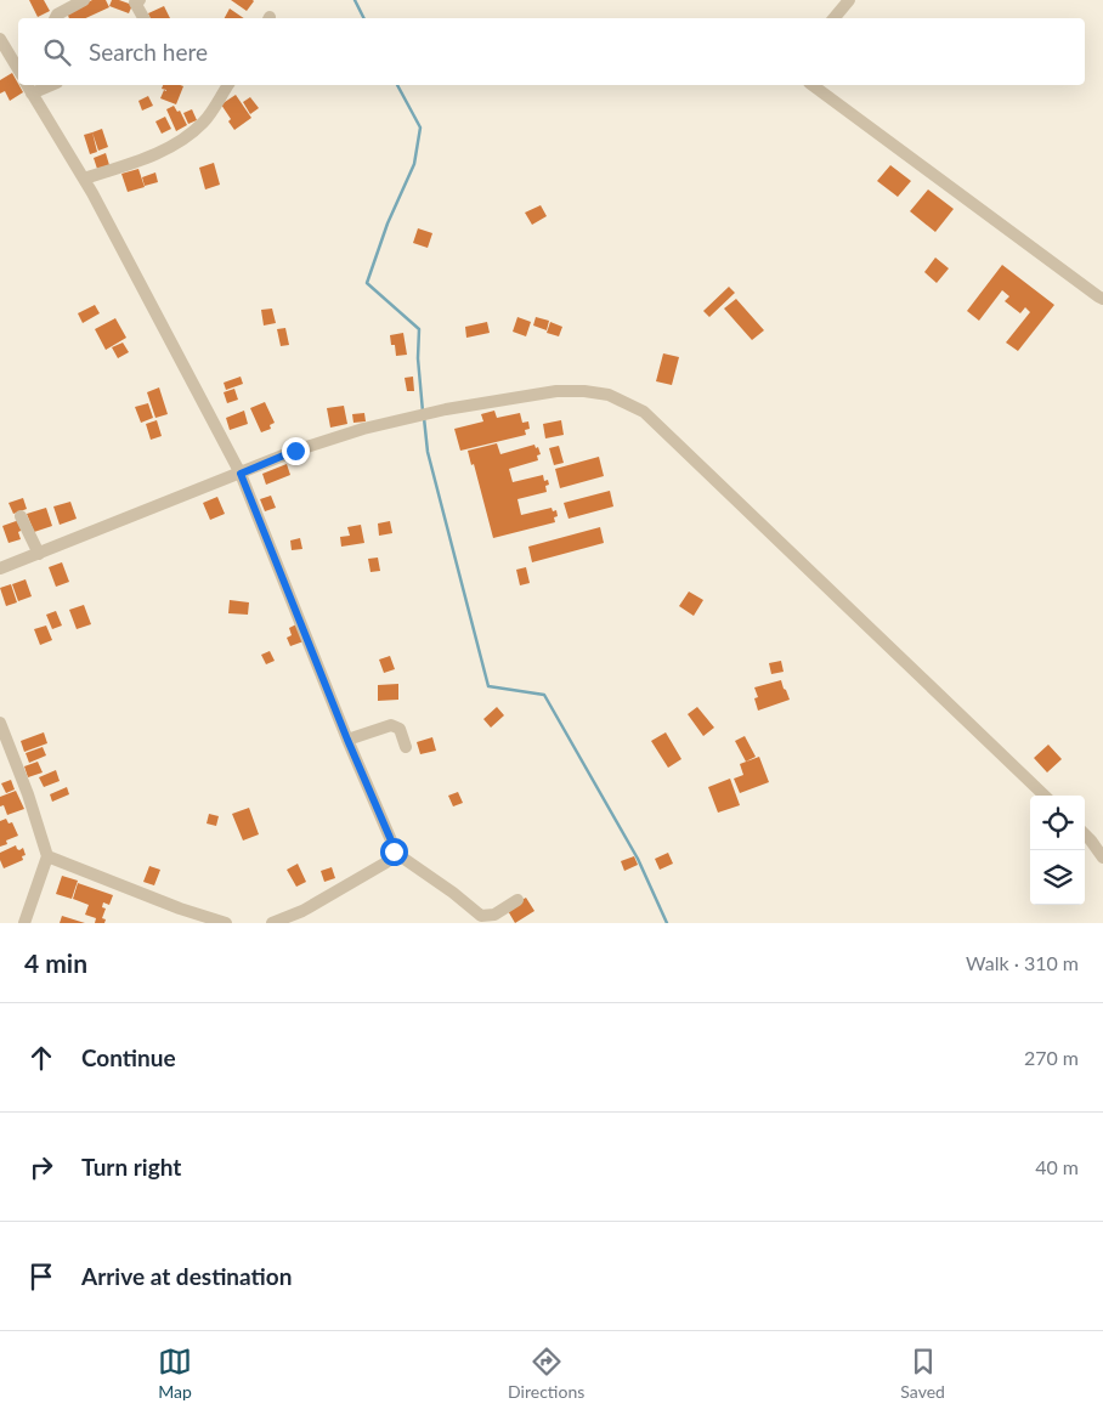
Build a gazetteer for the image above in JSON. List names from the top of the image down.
{
  "page": {
    "search": "Search here",
    "heading": ["4 min", "Walk · 310 m"],
    "list": [
      ["Continue", "270 m"],
      ["Turn right", "40 m"],
      "Arrive at destination"
    ],
    "nav": ["Map", "Directions", "Saved"]
  }
}
